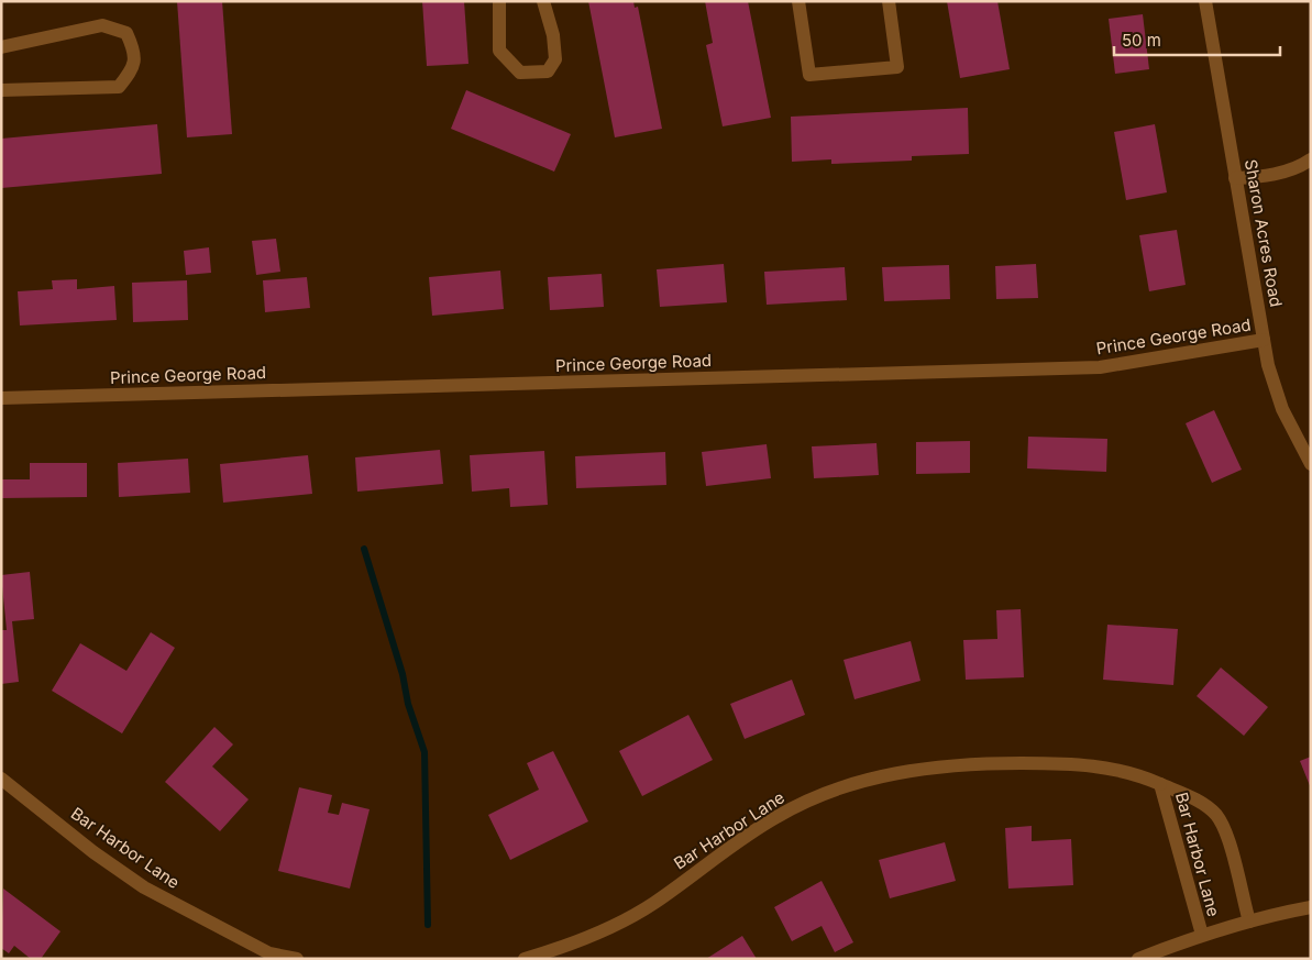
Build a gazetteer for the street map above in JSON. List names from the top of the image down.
{
  "streets": {
    "street": ["Sharon Acres Road", "Prince George Road", "Bar Harbor Lane"]
  },
  "crossings": [
    ["Sharon Acres Road", "Prince George Road"]
  ],
  "scale_bar": "50 m"
}
